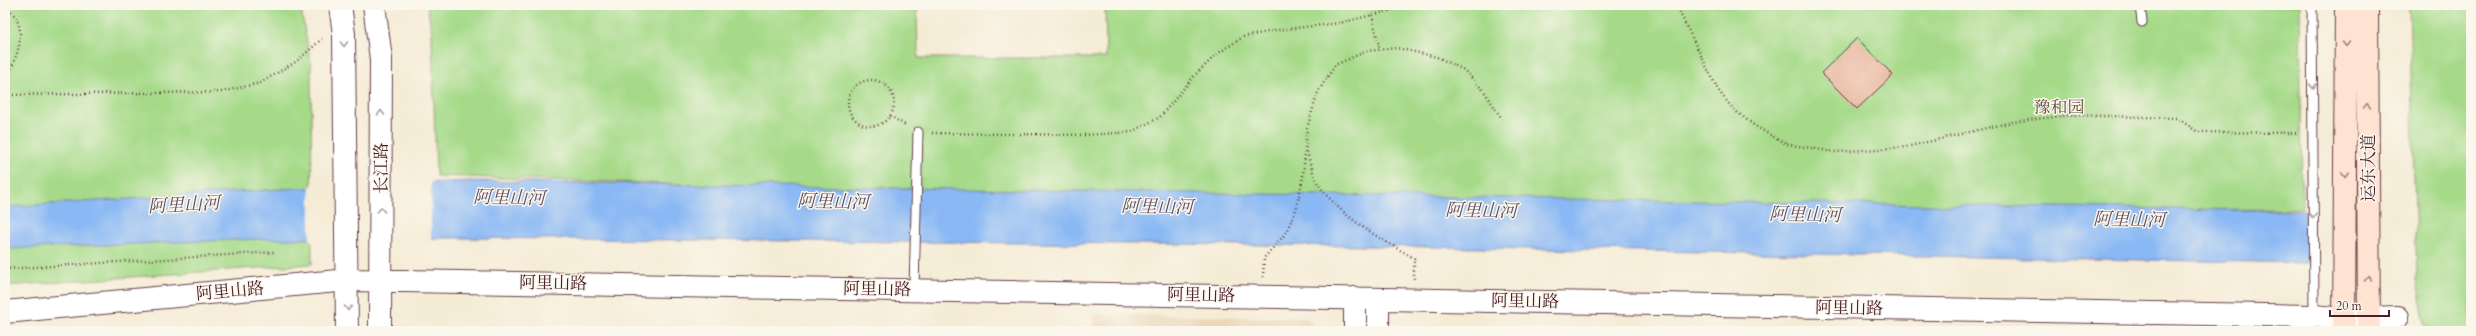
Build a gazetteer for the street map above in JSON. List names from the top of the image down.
{
  "streets": {
    "main road": ["运东大道"],
    "street": ["长江路", "阿里山路"]
  },
  "crossings": [
    ["长江路", "阿里山路"],
    ["运东大道", "阿里山路"]
  ],
  "water": ["阿里山河"],
  "parks": ["豫和园"],
  "scale_bar": "20 m"
}
